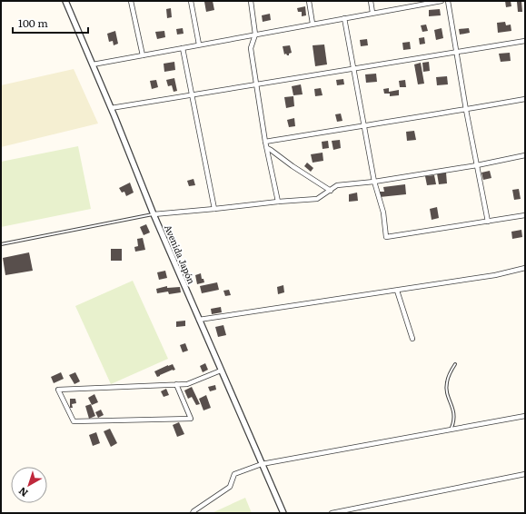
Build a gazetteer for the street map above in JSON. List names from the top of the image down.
{
  "streets": {
    "street": ["Avenida Japón"]
  },
  "scale_bar": "100 m",
  "north": "bottom left"
}
